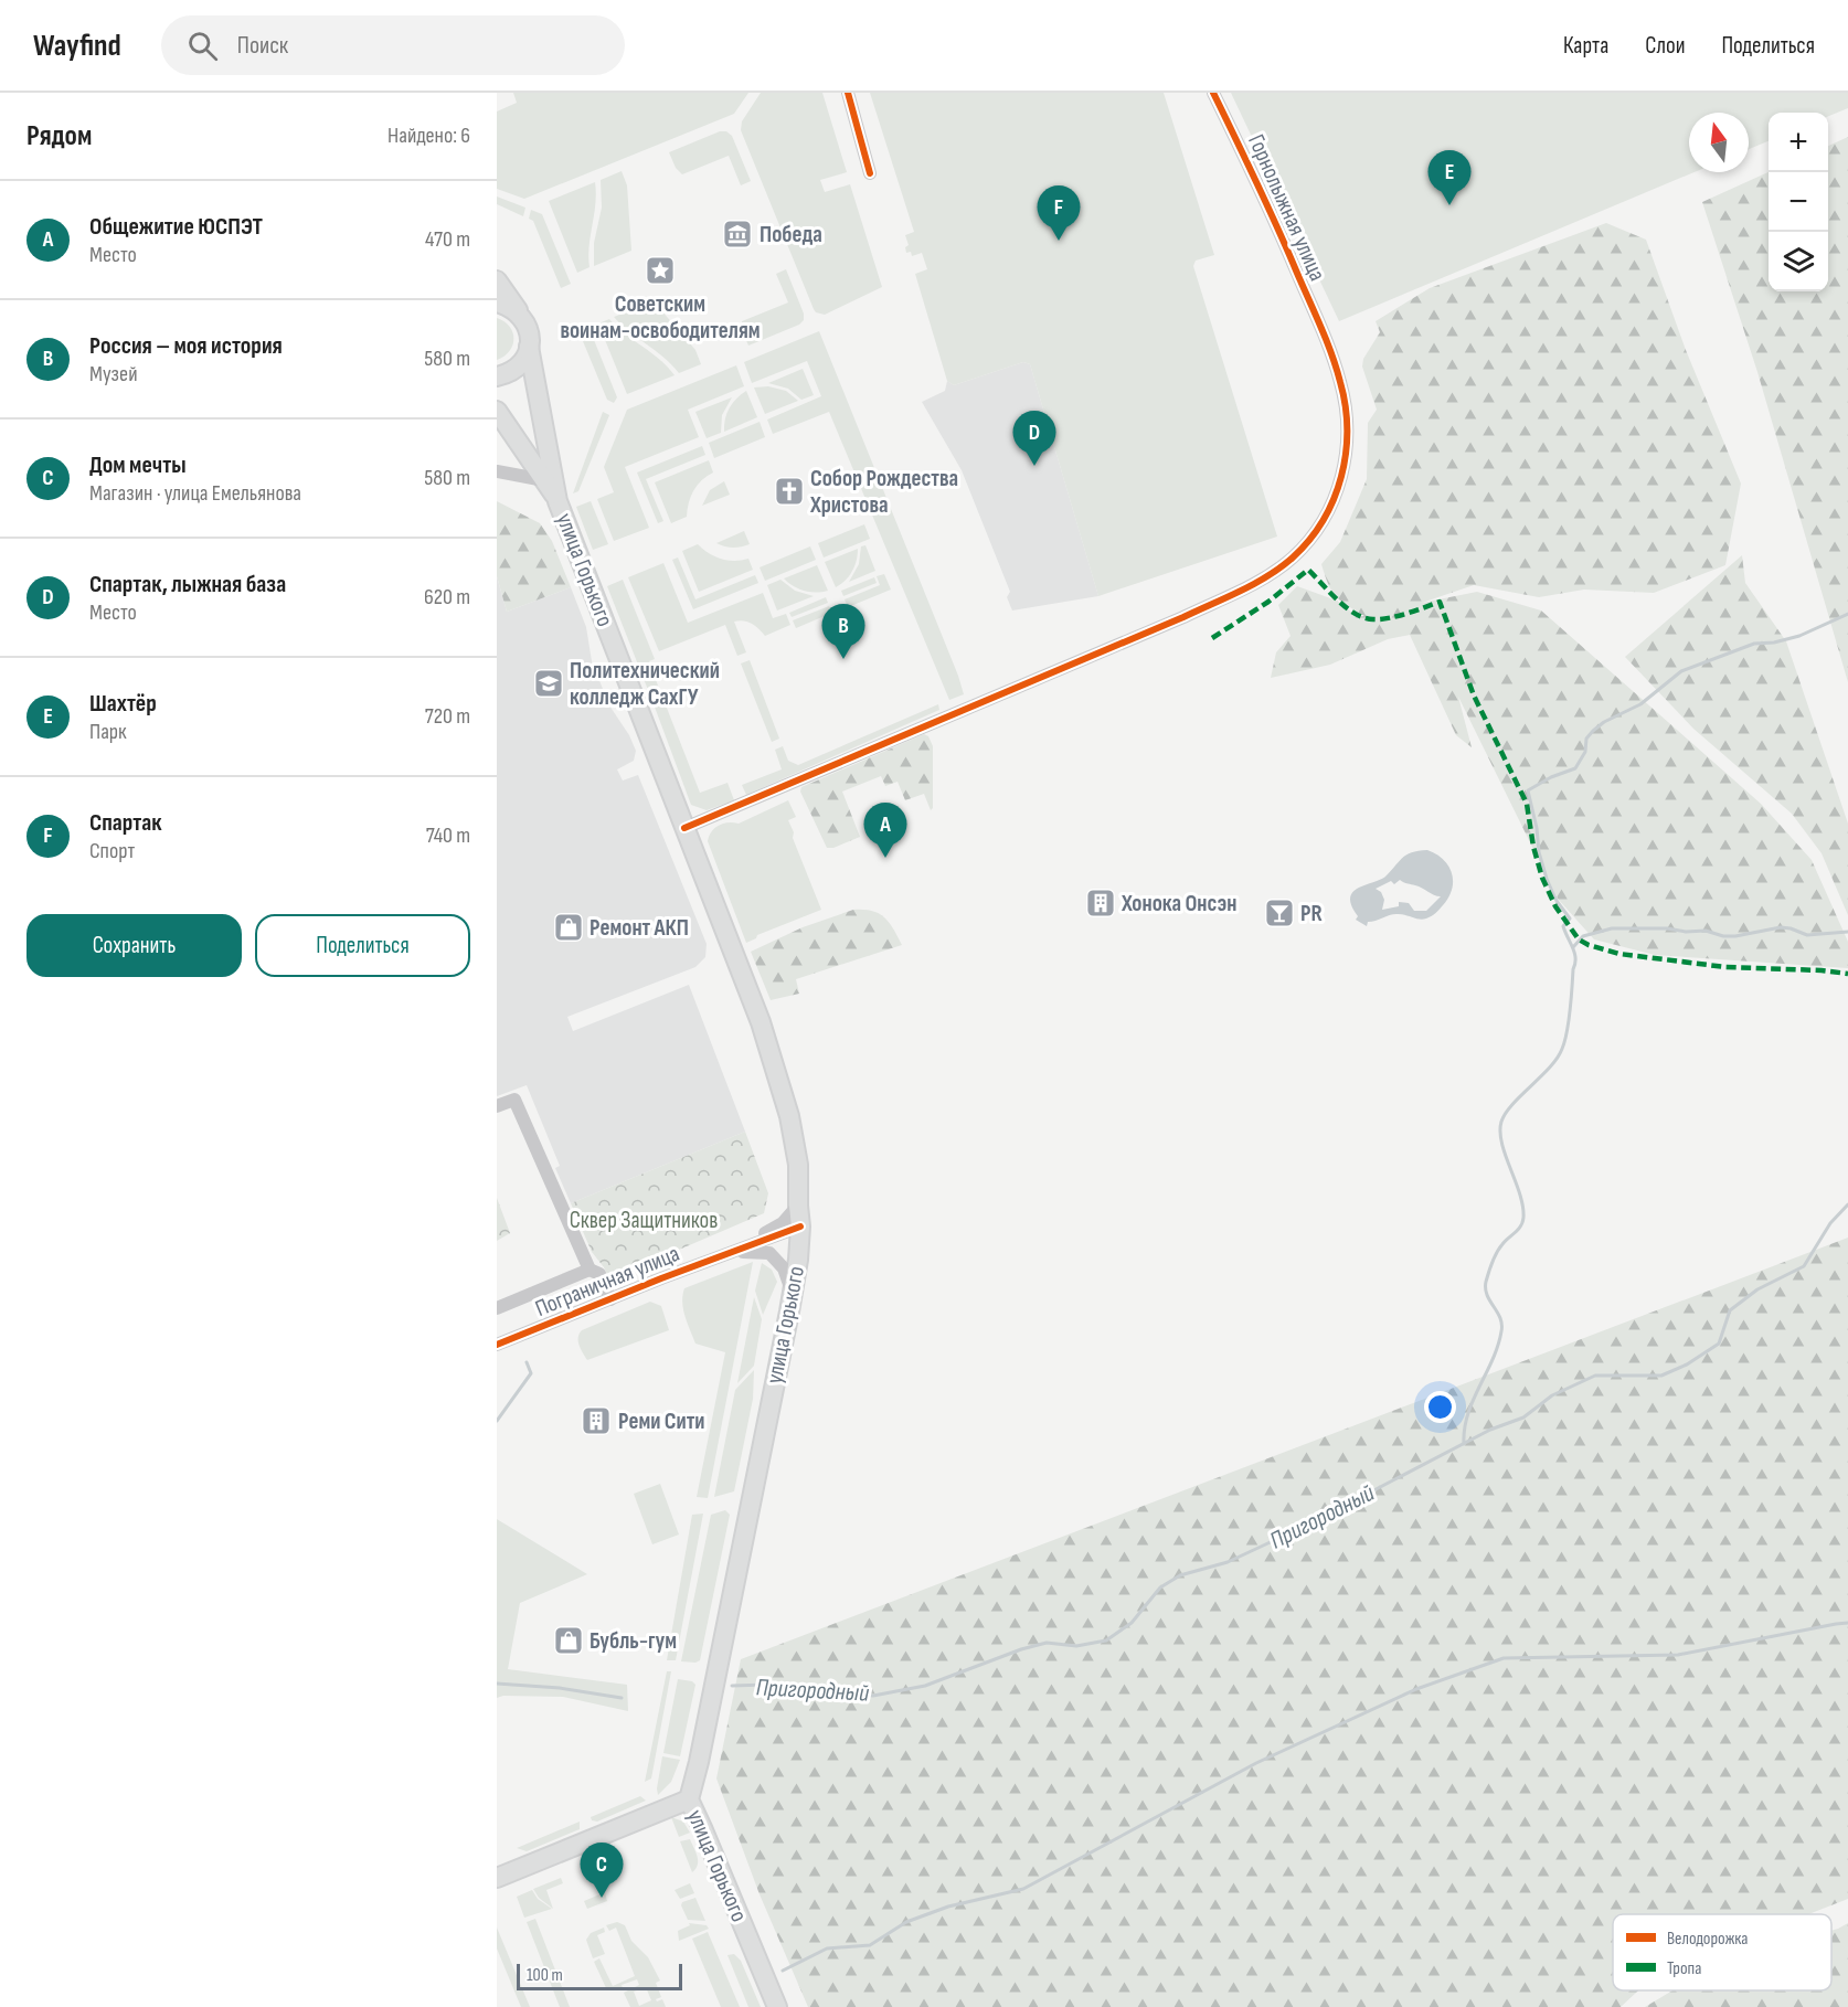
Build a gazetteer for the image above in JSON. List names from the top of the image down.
{
  "streets": {
    "main road": ["улица Горького"],
    "street": ["Горнолыжная улица", "Пограничная улица"]
  },
  "crossings": [
    ["Горнолыжная улица", "улица Горького"],
    ["улица Горького", "Пограничная улица"]
  ],
  "water": ["Пригородный"],
  "parks": ["Сквер Защитников"],
  "places": {
    "museum": ["Победа"],
    "place": ["Советским воинам-освободителям"],
    "church": ["Собор Рождества Христова"],
    "school or university": ["Политехнический колледж СахГУ"],
    "building": ["Хонока Онсэн", "Реми Сити"],
    "bar": ["PR"],
    "shop": ["Ремонт АКП", "Бубль-гум"]
  },
  "legend": ["Велодорожка", "Тропа"],
  "scale_bar": "100 m",
  "north": "top",
  "page": {
    "header": "Wayfind",
    "search": "Поиск",
    "nav": ["Карта", "Слои", "Поделиться"],
    "heading": ["Рядом", "Найдено: 6"],
    "map_buttons": ["+", "−"],
    "pins": [
      "E",
      "F",
      "D",
      "B",
      "A",
      "C"
    ],
    "list": [
      {
        "mark": "A",
        "name": "Общежитие ЮСПЭТ",
        "note": "Место",
        "value": "470 m"
      },
      {
        "mark": "B",
        "name": "Россия – моя история",
        "note": "Музей",
        "value": "580 m"
      },
      {
        "mark": "C",
        "name": "Дом мечты",
        "note": "Магазин · улица Емельянова",
        "value": "580 m"
      },
      {
        "mark": "D",
        "name": "Спартак, лыжная база",
        "note": "Место",
        "value": "620 m"
      },
      {
        "mark": "E",
        "name": "Шахтёр",
        "note": "Парк",
        "value": "720 m"
      },
      {
        "mark": "F",
        "name": "Спартак",
        "note": "Спорт",
        "value": "740 m"
      }
    ],
    "buttons": ["Сохранить", "Поделиться"],
    "scale": "100 m"
  }
}
